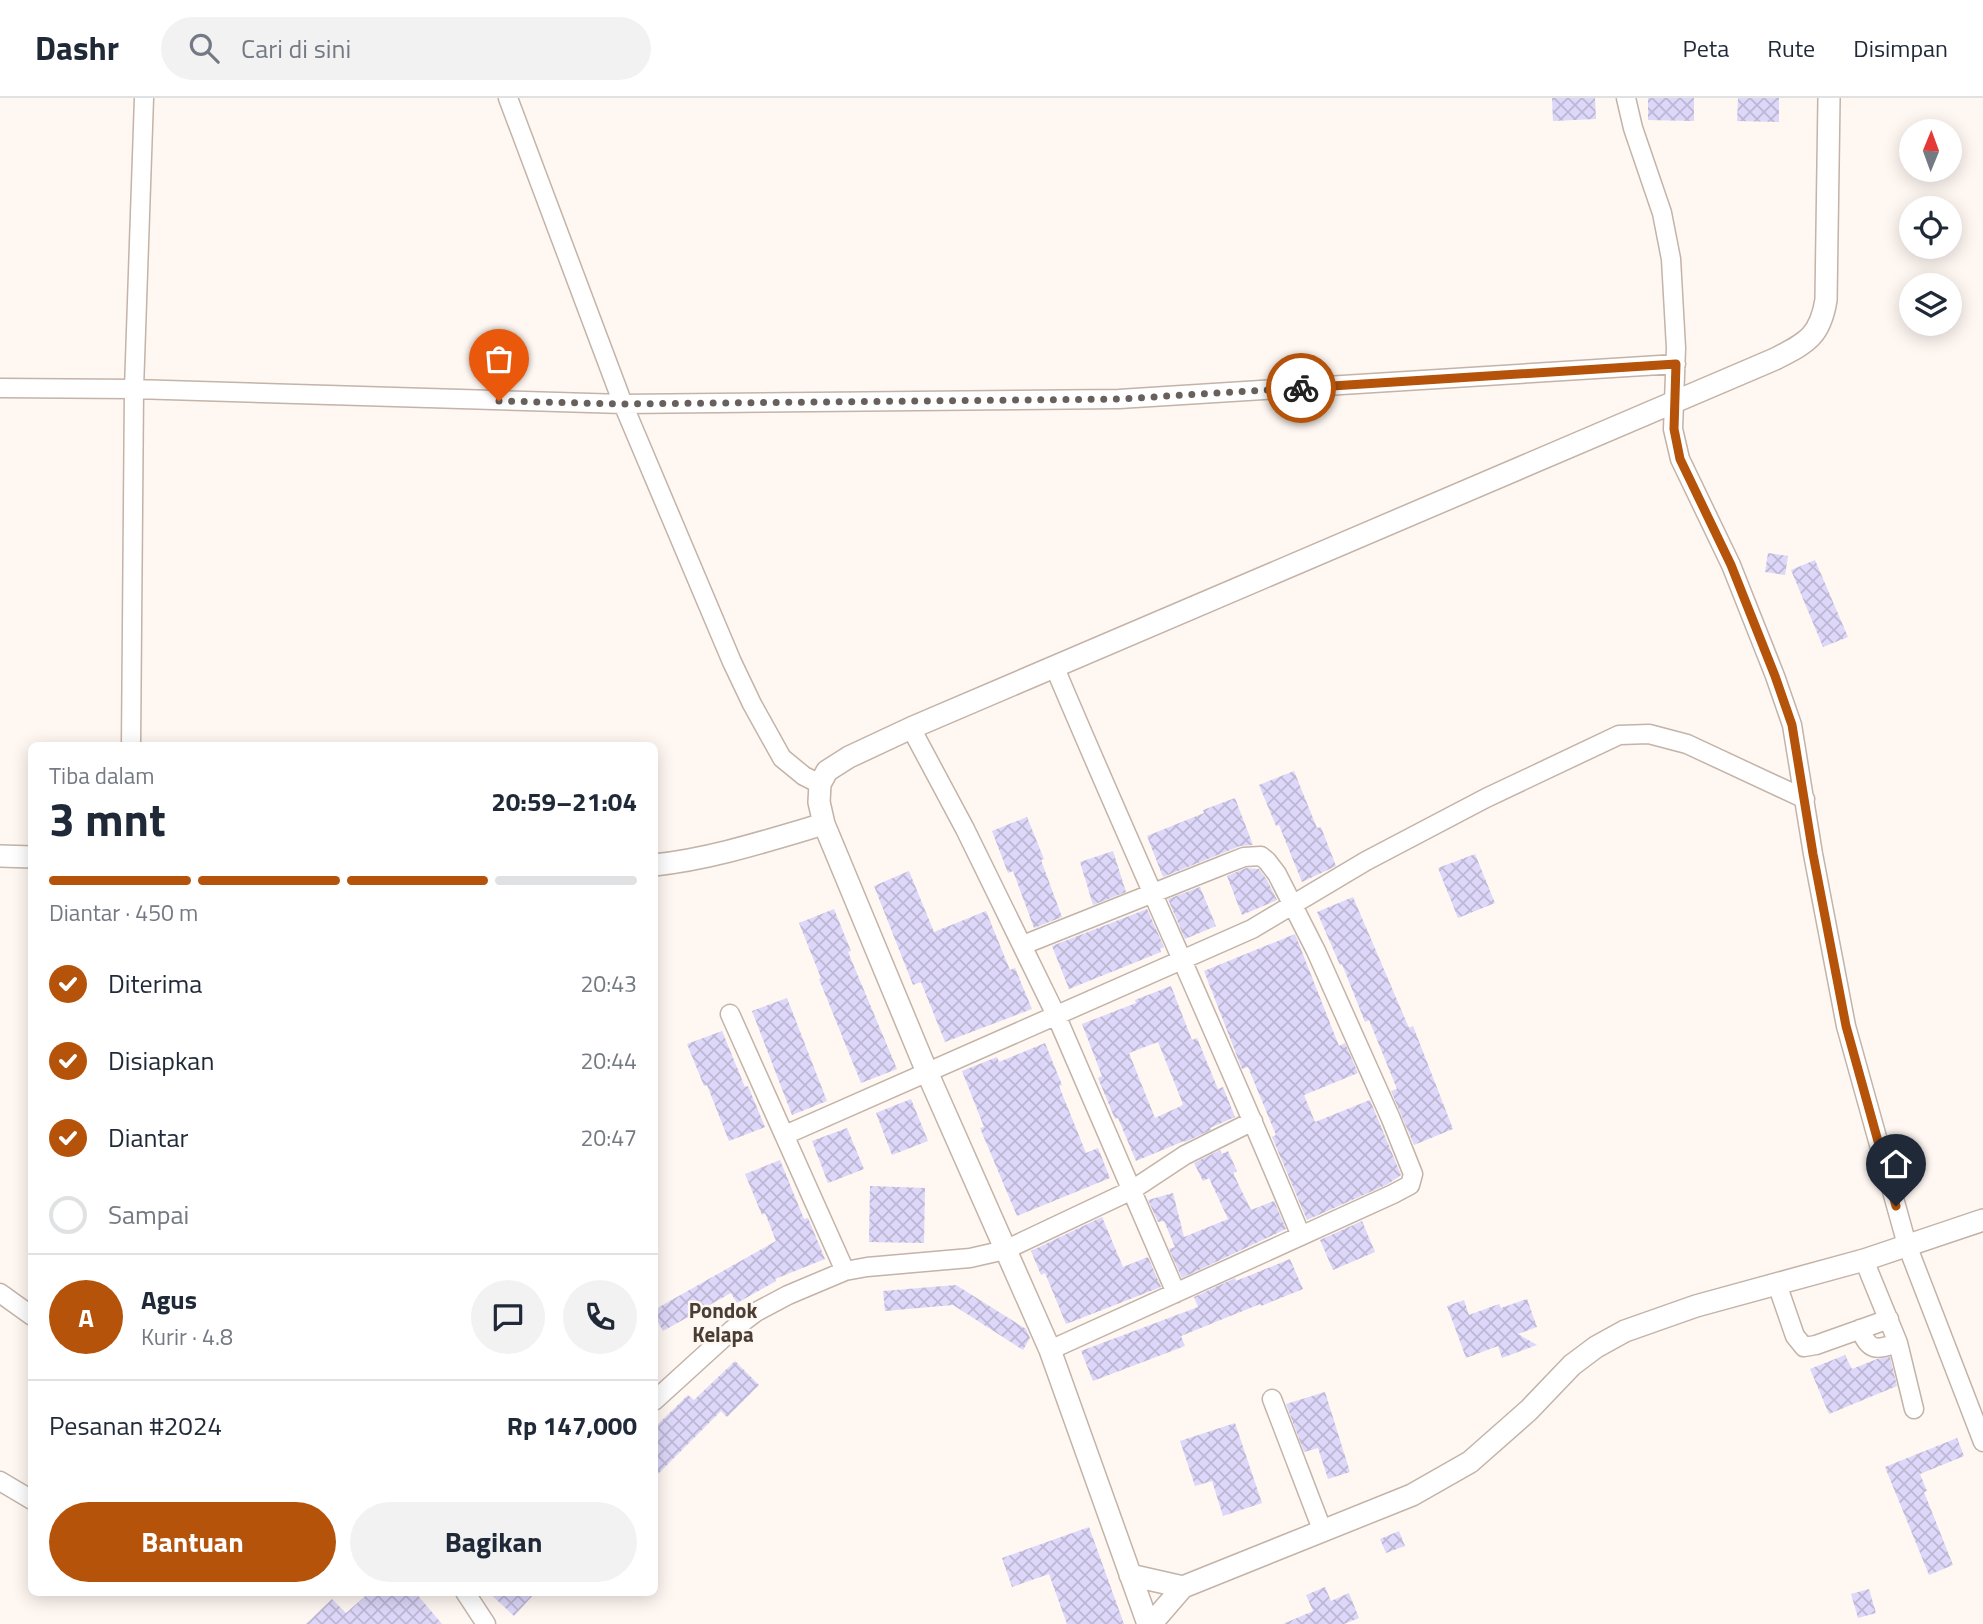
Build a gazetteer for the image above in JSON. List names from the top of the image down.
{
  "districts": ["Pondok Kelapa"],
  "north": "top",
  "page": {
    "header": "Dashr",
    "search": "Cari di sini",
    "nav": ["Peta", "Rute", "Disimpan"],
    "heading": ["3 mnt", "Tiba dalam", "20:59–21:04"],
    "panel": [
      "Agus",
      "Kurir · 4.8",
      "Pesanan #2024",
      "Rp 147,000"
    ],
    "bar": "Diantar · 450 m",
    "list": [
      ["Diterima", "20:43"],
      ["Disiapkan", "20:44"],
      ["Diantar", "20:47"],
      "Sampai"
    ],
    "round": "A",
    "buttons": ["Bantuan", "Bagikan"]
  }
}
